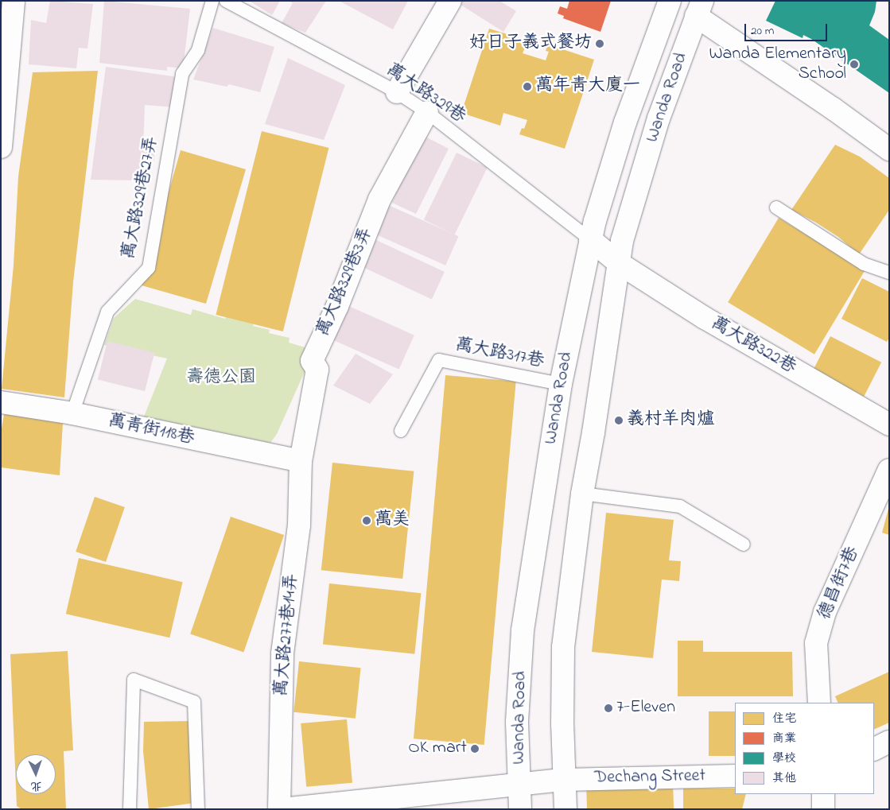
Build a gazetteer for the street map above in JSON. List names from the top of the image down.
{
  "streets": {
    "street": [
      "Wanda Road",
      "萬大路329巷3弄",
      "萬大路322巷",
      "萬青街118巷",
      "德昌街7巷",
      "萬大路277巷14弄",
      "Dechang Street"
    ],
    "lane": ["萬大路329巷", "萬大路329巷27弄", "萬大路317巷"]
  },
  "crossings": [
    ["萬大路329巷", "Wanda Road"],
    ["萬大路329巷", "萬大路329巷3弄"],
    ["萬大路329巷", "萬大路322巷"],
    ["Wanda Road", "萬大路322巷"],
    ["Wanda Road", "萬大路317巷"],
    ["Wanda Road", "Dechang Street"],
    ["萬大路329巷27弄", "萬青街118巷"],
    ["萬大路329巷3弄", "萬青街118巷"],
    ["萬大路329巷3弄", "萬大路277巷14弄"],
    ["萬青街118巷", "萬大路277巷14弄"],
    ["萬大路277巷14弄", "Dechang Street"]
  ],
  "parks": ["壽德公園"],
  "places": [
    "好日子義式餐坊",
    "Wanda Elementary School",
    "萬年青大廈一",
    "義村羊肉爐",
    "萬美",
    "7-Eleven",
    "OK mart"
  ],
  "legend": [
    "住宅",
    "商業",
    "學校",
    "其他"
  ],
  "scale_bar": "20 m",
  "north": "bottom"
}
